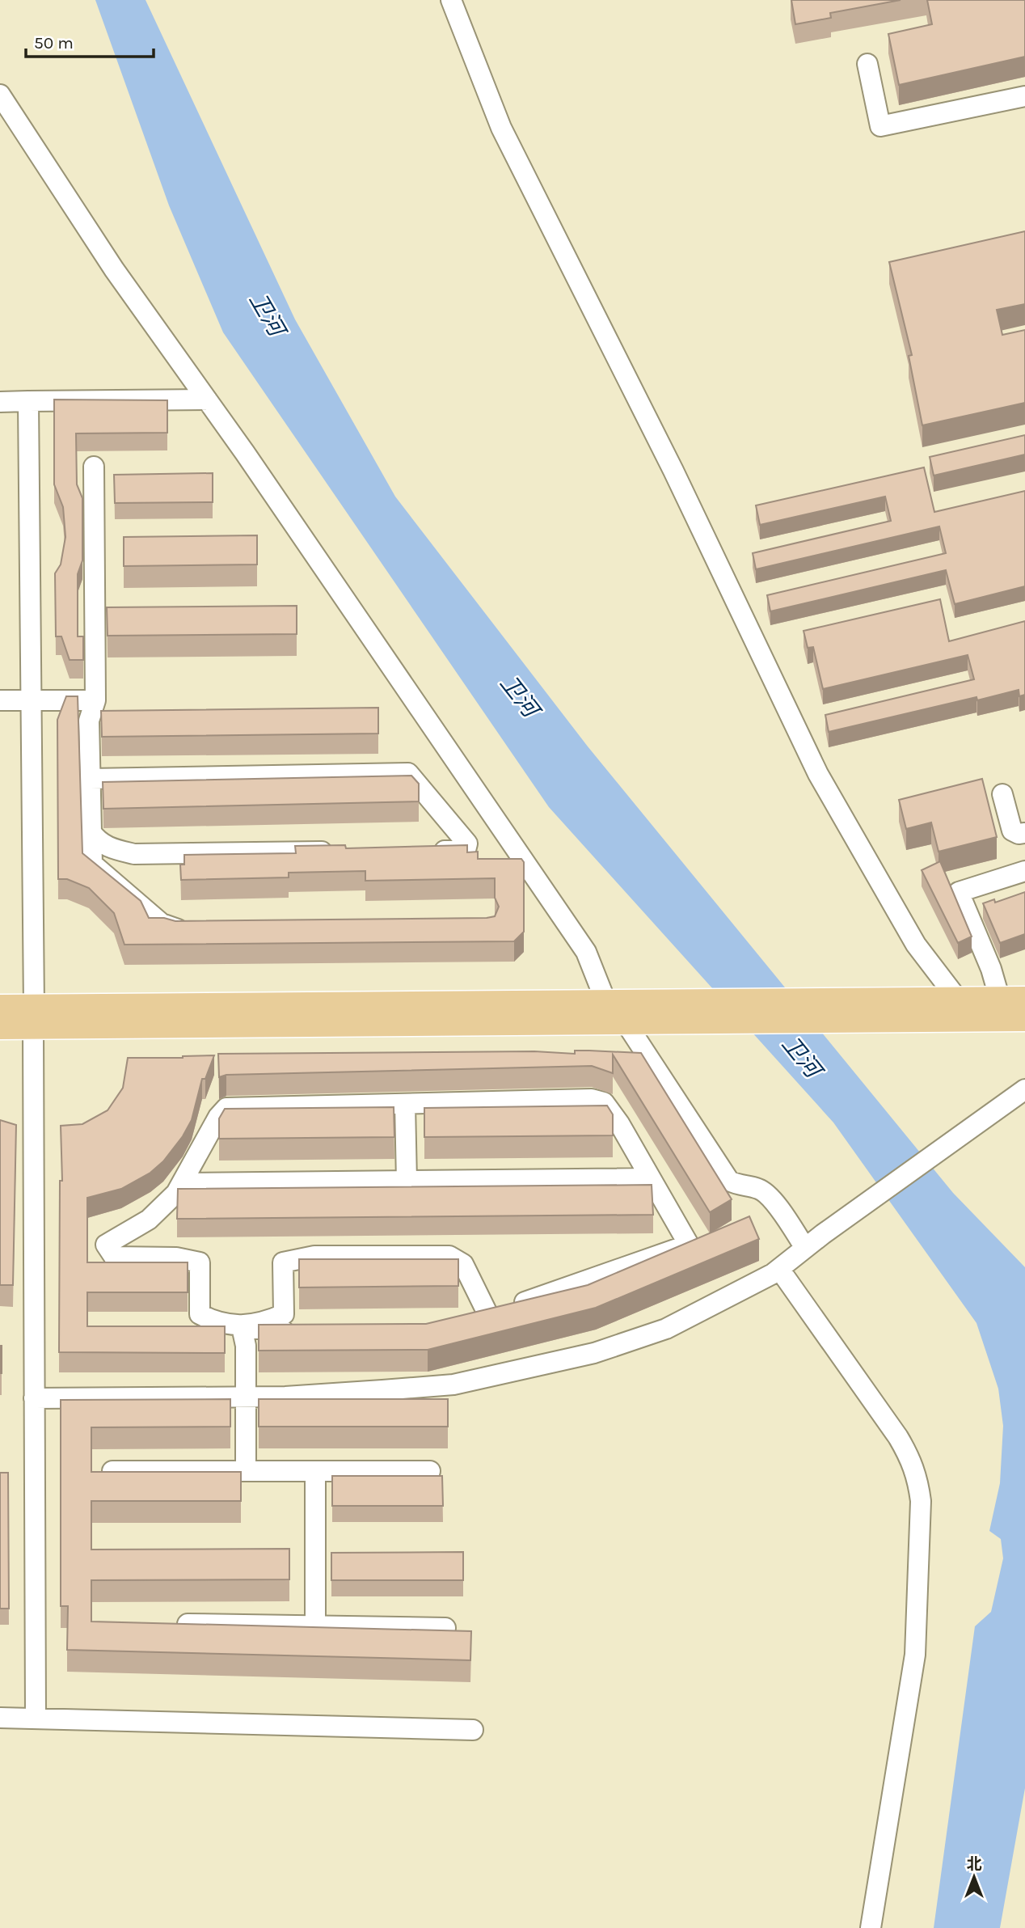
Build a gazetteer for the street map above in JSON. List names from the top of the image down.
{
  "water": ["卫河"],
  "scale_bar": "50 m",
  "north": "top"
}
